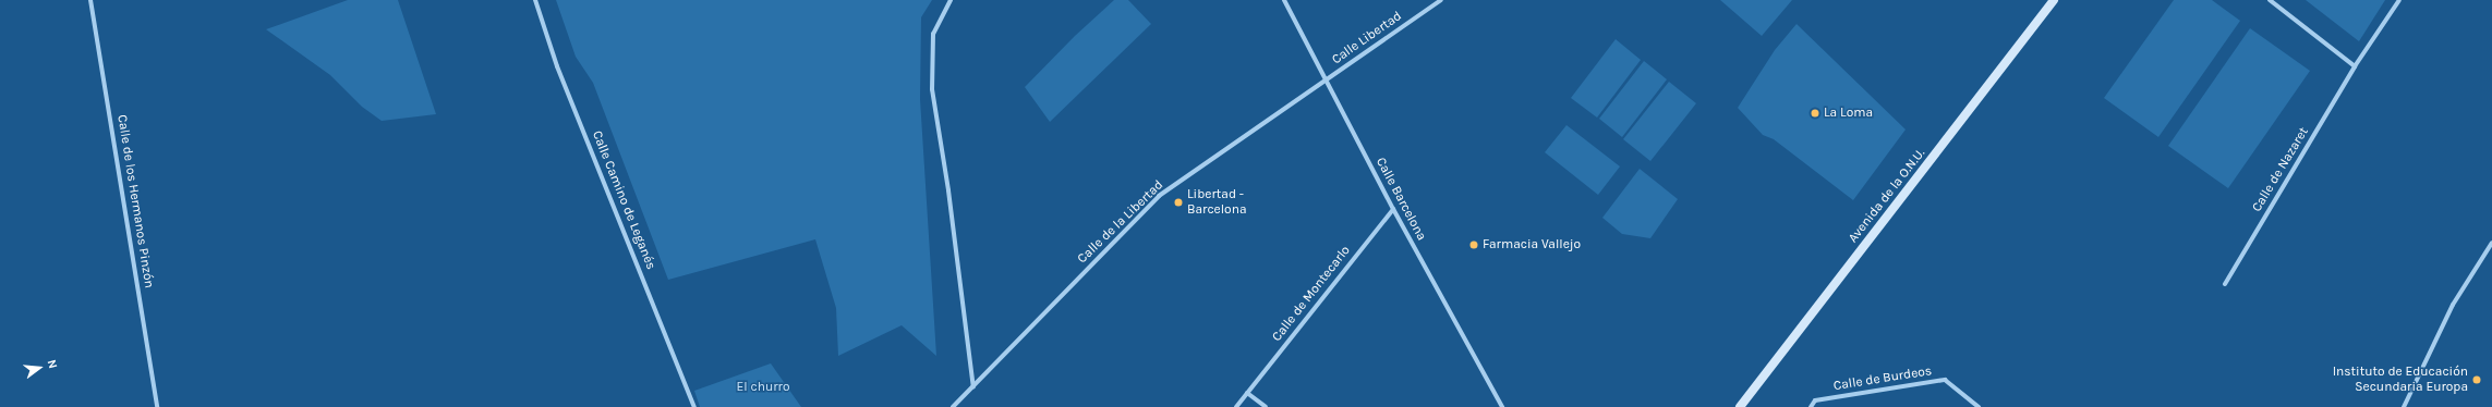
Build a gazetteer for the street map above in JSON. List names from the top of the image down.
{
  "streets": {
    "street": [
      "Calle Libertad",
      "Calle de Nazaret",
      "Avenida de la O.N.U.",
      "Calle Barcelona",
      "Calle Camino de Leganés",
      "Calle de los Hermanos Pinzón",
      "Calle de la Libertad",
      "Calle de Montecarlo",
      "Calle de Burdeos"
    ]
  },
  "crossings": [
    ["Calle Libertad", "Calle Barcelona"],
    ["Calle Libertad", "Calle de la Libertad"],
    ["Calle Barcelona", "Calle de la Libertad"],
    ["Calle Barcelona", "Calle de Montecarlo"]
  ],
  "parks": ["El churro"],
  "places": [
    "La Loma",
    "Libertad - Barcelona",
    "Farmacia Vallejo",
    "Instituto de Educación Secundaria Europa"
  ],
  "north": "right"
}
